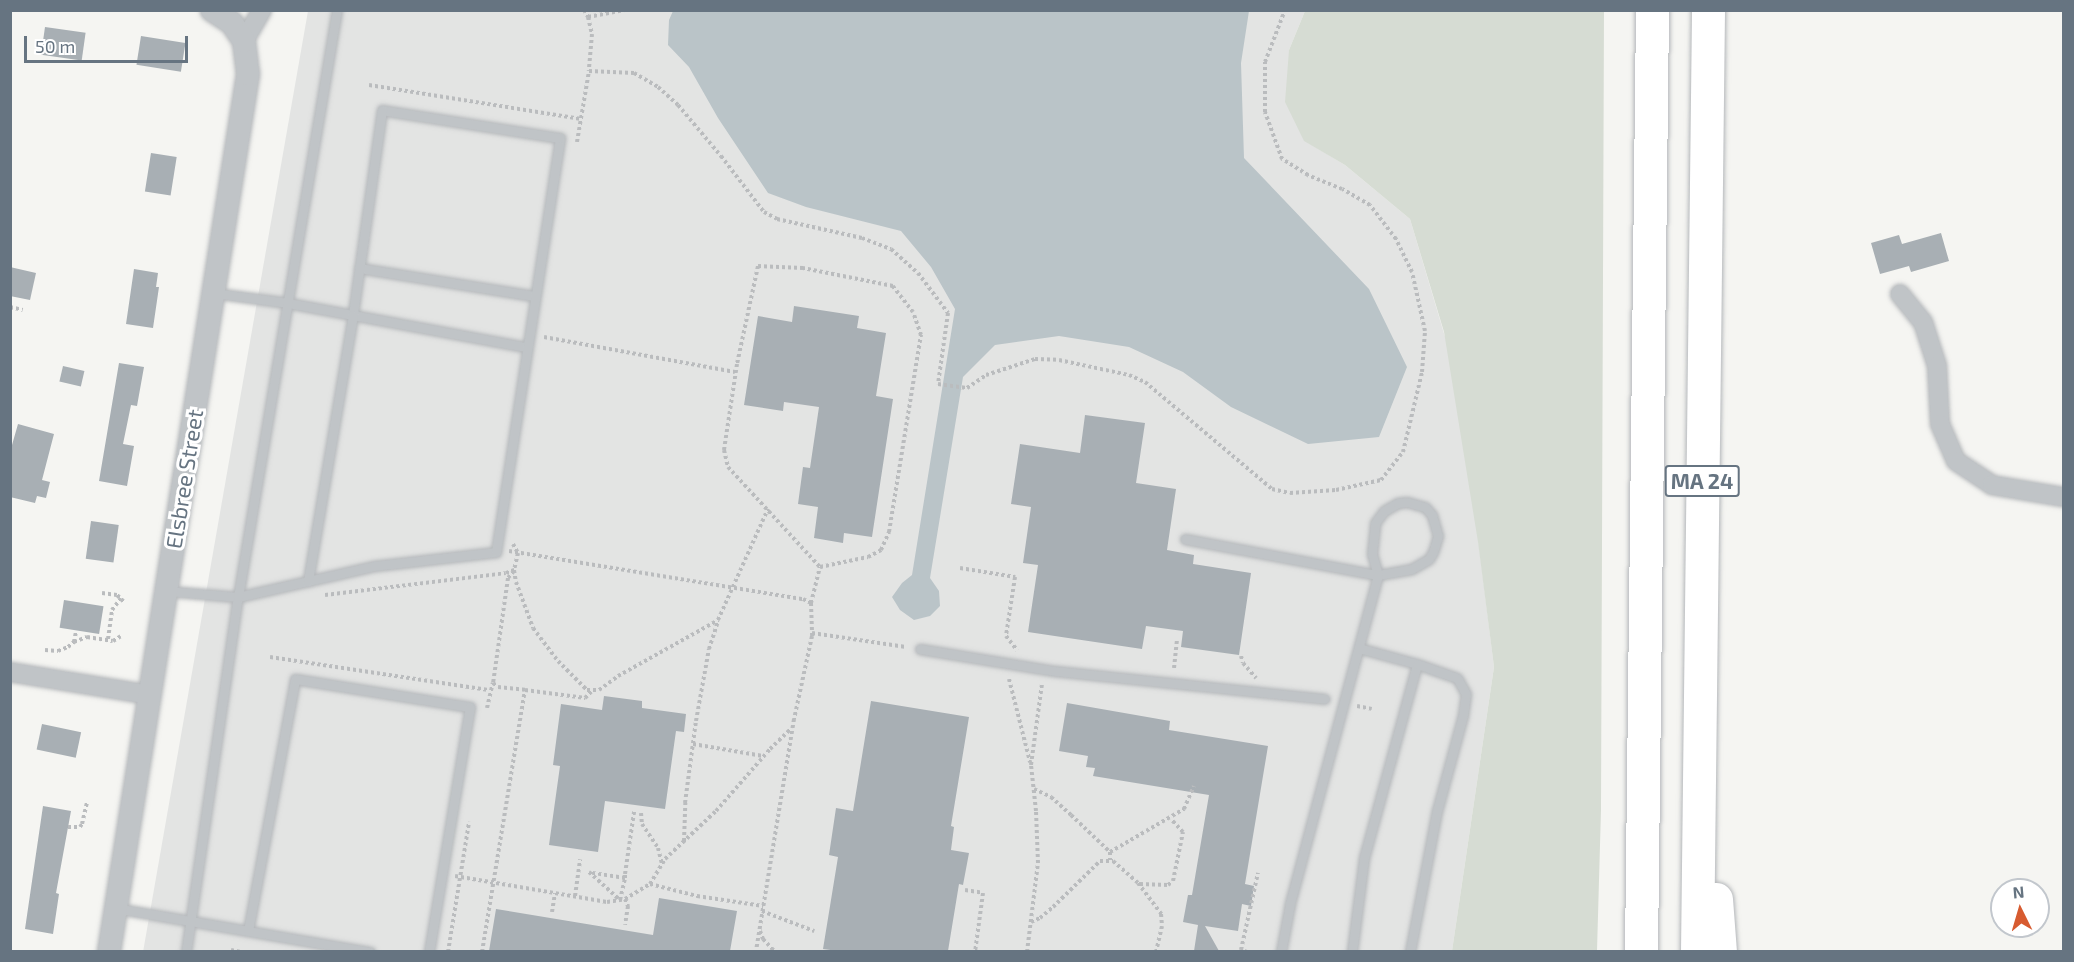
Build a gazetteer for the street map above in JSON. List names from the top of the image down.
{
  "streets": {
    "highway": ["MA 24"],
    "street": ["Elsbree Street"]
  },
  "scale_bar": "50 m",
  "north": "top"
}
